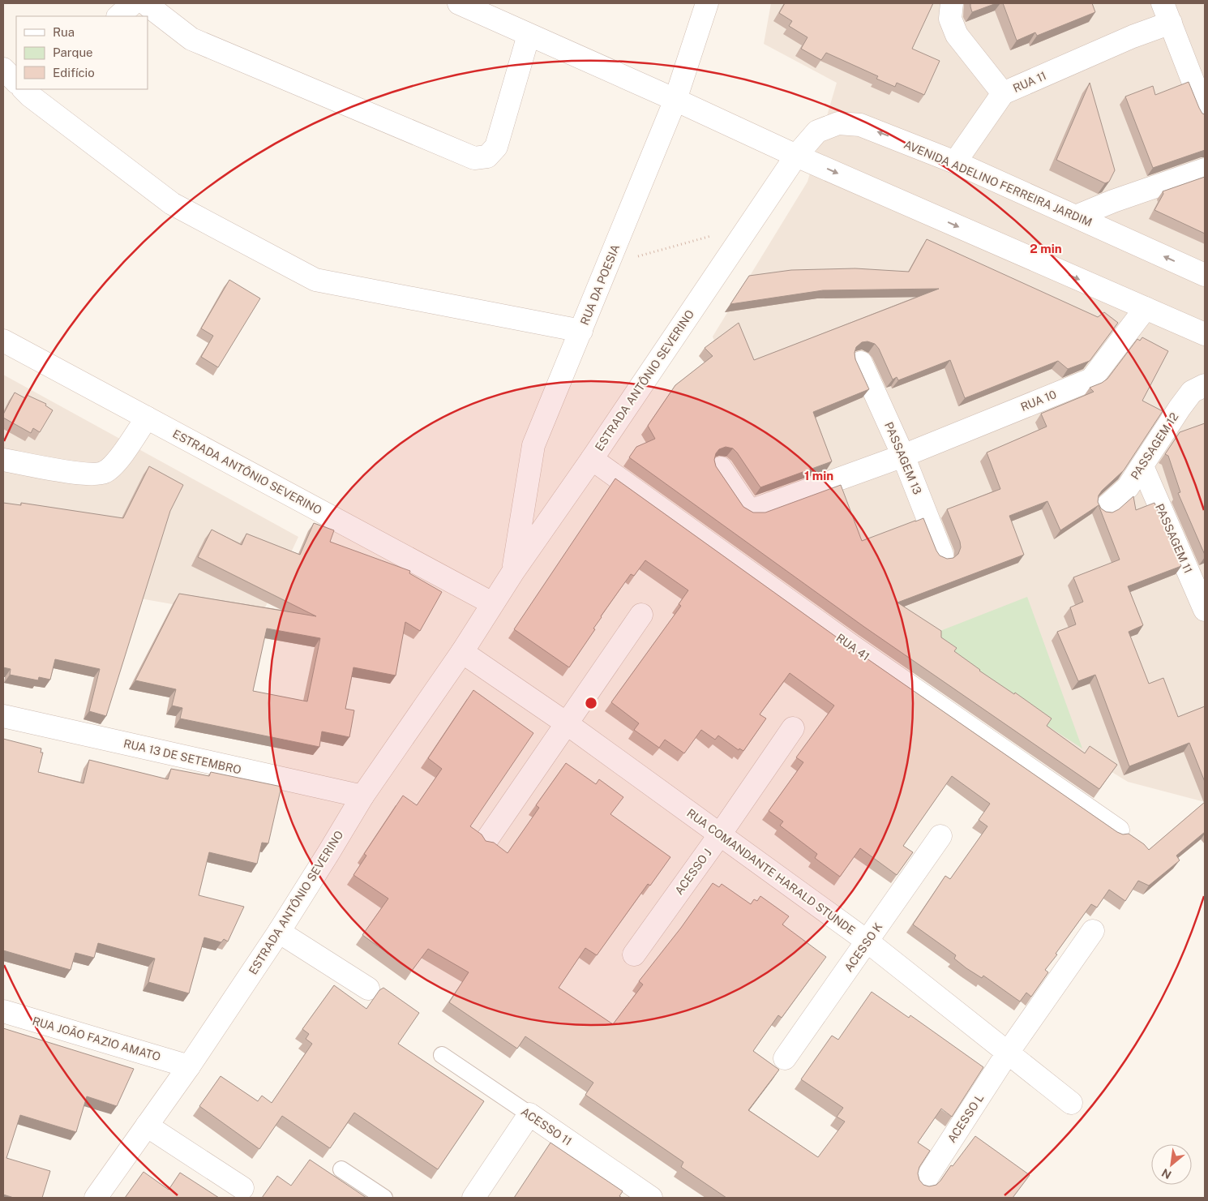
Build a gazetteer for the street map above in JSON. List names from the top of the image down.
{
  "streets": {
    "street": [
      "RUA 11",
      "AVENIDA ADELINO FERREIRA JARDIM",
      "RUA DA POESIA",
      "ESTRADA ANTÔNIO SEVERINO",
      "RUA 10",
      "PASSAGEM 12",
      "PASSAGEM 13",
      "PASSAGEM 11",
      "RUA 41",
      "RUA 13 DE SETEMBRO",
      "ACESSO J",
      "RUA COMANDANTE HARALD STUNDE",
      "ACESSO K",
      "RUA JOÃO FAZIO AMATO",
      "ACESSO L",
      "ACESSO 11"
    ]
  },
  "crossings": [
    ["RUA 11", "AVENIDA ADELINO FERREIRA JARDIM"],
    ["AVENIDA ADELINO FERREIRA JARDIM", "ESTRADA ANTÔNIO SEVERINO"],
    ["RUA DA POESIA", "ESTRADA ANTÔNIO SEVERINO"],
    ["ESTRADA ANTÔNIO SEVERINO", "RUA 41"],
    ["ESTRADA ANTÔNIO SEVERINO", "RUA 13 DE SETEMBRO"],
    ["ESTRADA ANTÔNIO SEVERINO", "RUA COMANDANTE HARALD STUNDE"],
    ["ESTRADA ANTÔNIO SEVERINO", "RUA JOÃO FAZIO AMATO"],
    ["RUA 10", "PASSAGEM 13"],
    ["PASSAGEM 12", "PASSAGEM 11"],
    ["ACESSO J", "RUA COMANDANTE HARALD STUNDE"],
    ["RUA COMANDANTE HARALD STUNDE", "ACESSO K"],
    ["RUA COMANDANTE HARALD STUNDE", "ACESSO L"]
  ],
  "legend": ["Rua", "Parque", "Edifício"],
  "north": "bottom left",
  "rings": ["2 min", "1 min"]
}
